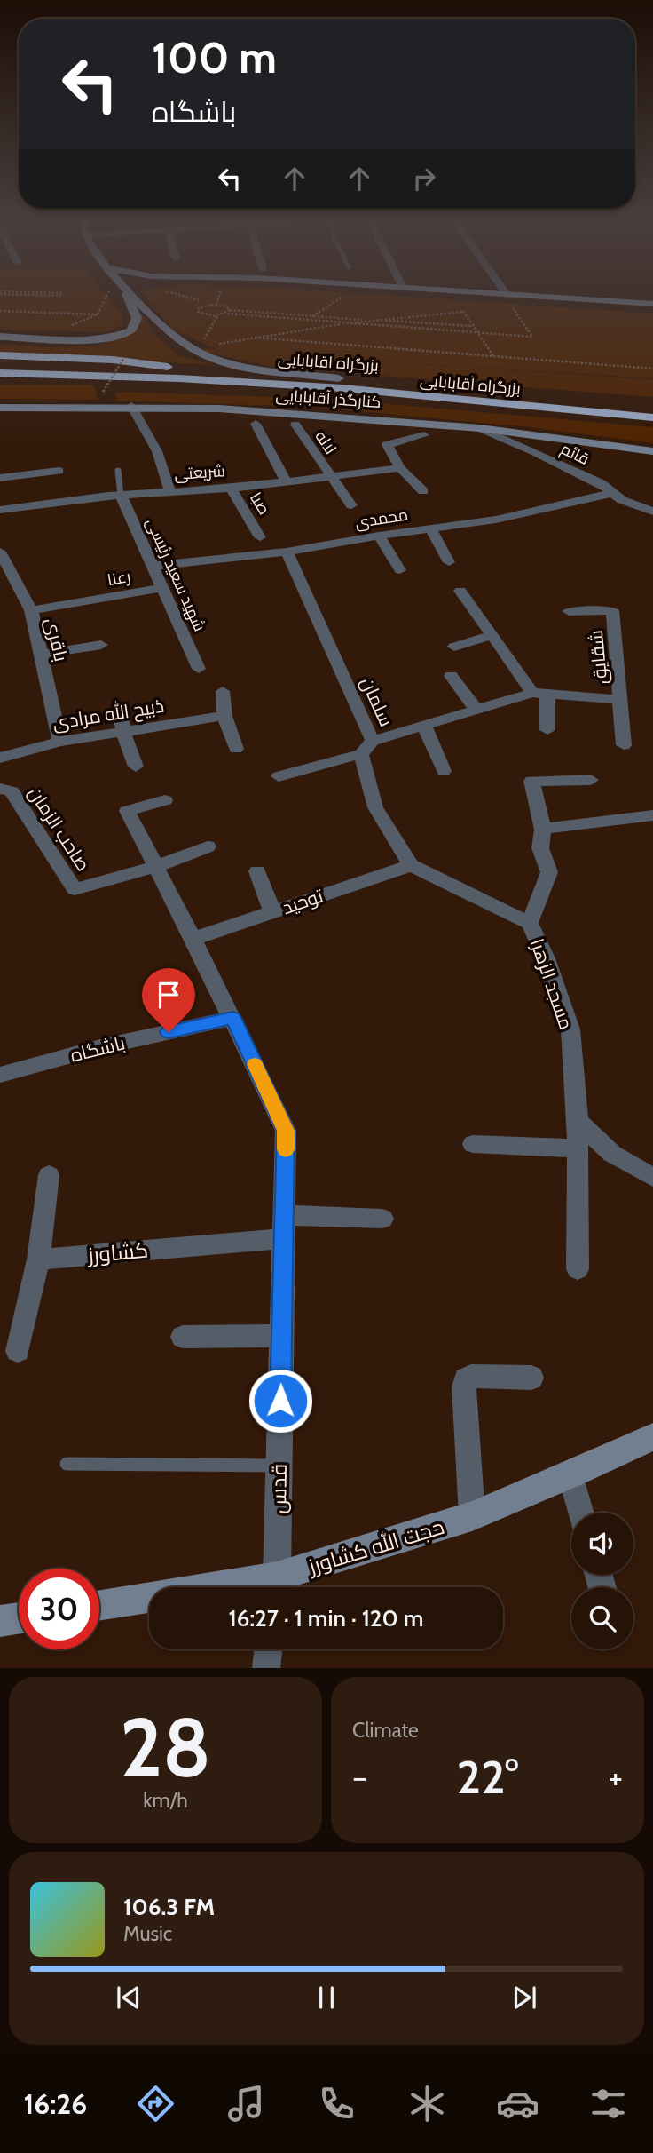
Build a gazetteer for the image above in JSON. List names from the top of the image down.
{
  "streets": {
    "highway": ["بزرگراه اقابابایی", "بزرگراه آقابابایی"],
    "street": [
      "کنارگذر آقابابایی",
      "لاله",
      "قائم",
      "شریعتی",
      "صبا",
      "محمدی",
      "شهید سعید رئیسی",
      "رعنا",
      "باقری",
      "شقایق",
      "سلمان",
      "ذبیح الله مرادی",
      "صاحب الزمان",
      "توحید",
      "مسجد الزهرا",
      "باشگاه",
      "کشاورز",
      "قدس",
      "حجت الله کشاورز"
    ]
  },
  "crossings": [
    ["بزرگراه اقابابایی", "بزرگراه آقابابایی"],
    ["کنارگذر آقابابایی", "قائم"],
    ["لاله", "شریعتی"],
    ["قائم", "محمدی"],
    ["شریعتی", "صبا"],
    ["شریعتی", "شهید سعید رئیسی"],
    ["محمدی", "شهید سعید رئیسی"],
    ["محمدی", "سلمان"],
    ["شهید سعید رئیسی", "رعنا"],
    ["رعنا", "باقری"],
    ["باقری", "ذبیح الله مرادی"],
    ["توحید", "مسجد الزهرا"],
    ["باشگاه", "قدس"],
    ["کشاورز", "قدس"],
    ["قدس", "حجت الله کشاورز"]
  ],
  "page": {
    "turn": ["100 m", "باشگاه"],
    "limit": "30",
    "trip": "16:27 · 1 min · 120 m",
    "tile": [
      ["28", "km/h"],
      "Climate"
    ],
    "heat": ["−", "22°", "+"],
    "song": ["106.3 FM", "Music"],
    "tabs": "16:26"
  }
}
